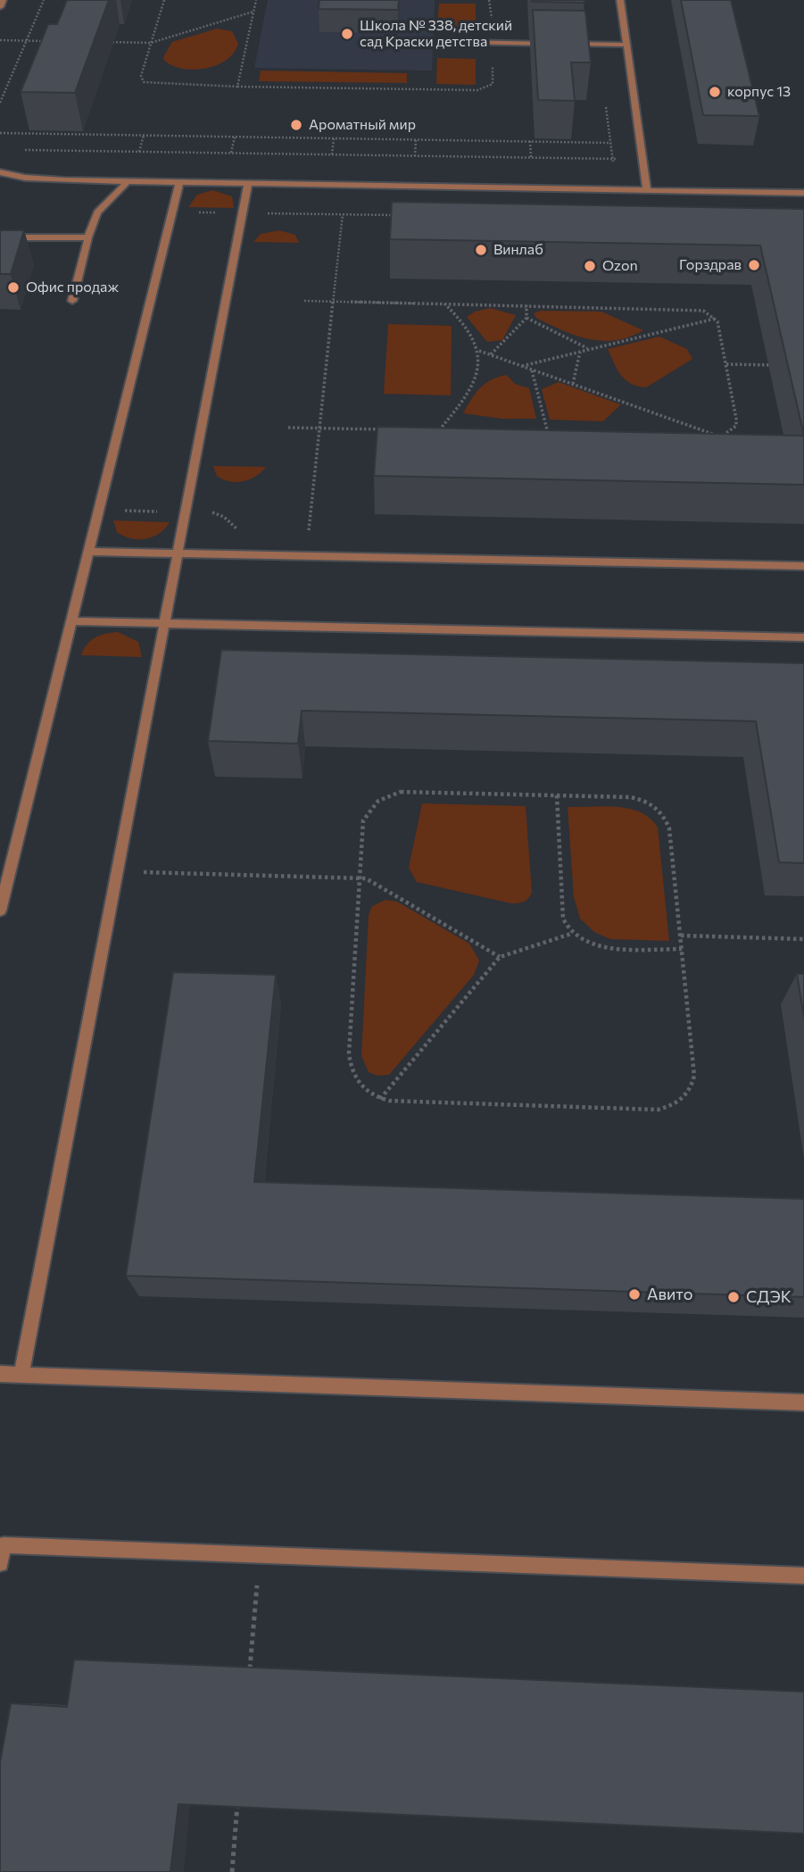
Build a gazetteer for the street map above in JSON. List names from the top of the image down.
{
  "places": [
    "Школа № 338, детский сад Краски детства",
    "корпус 13",
    "Ароматный мир",
    "Винлаб",
    "Горздрав",
    "Ozon",
    "Офис продаж",
    "Авито",
    "СДЭК"
  ]
}
